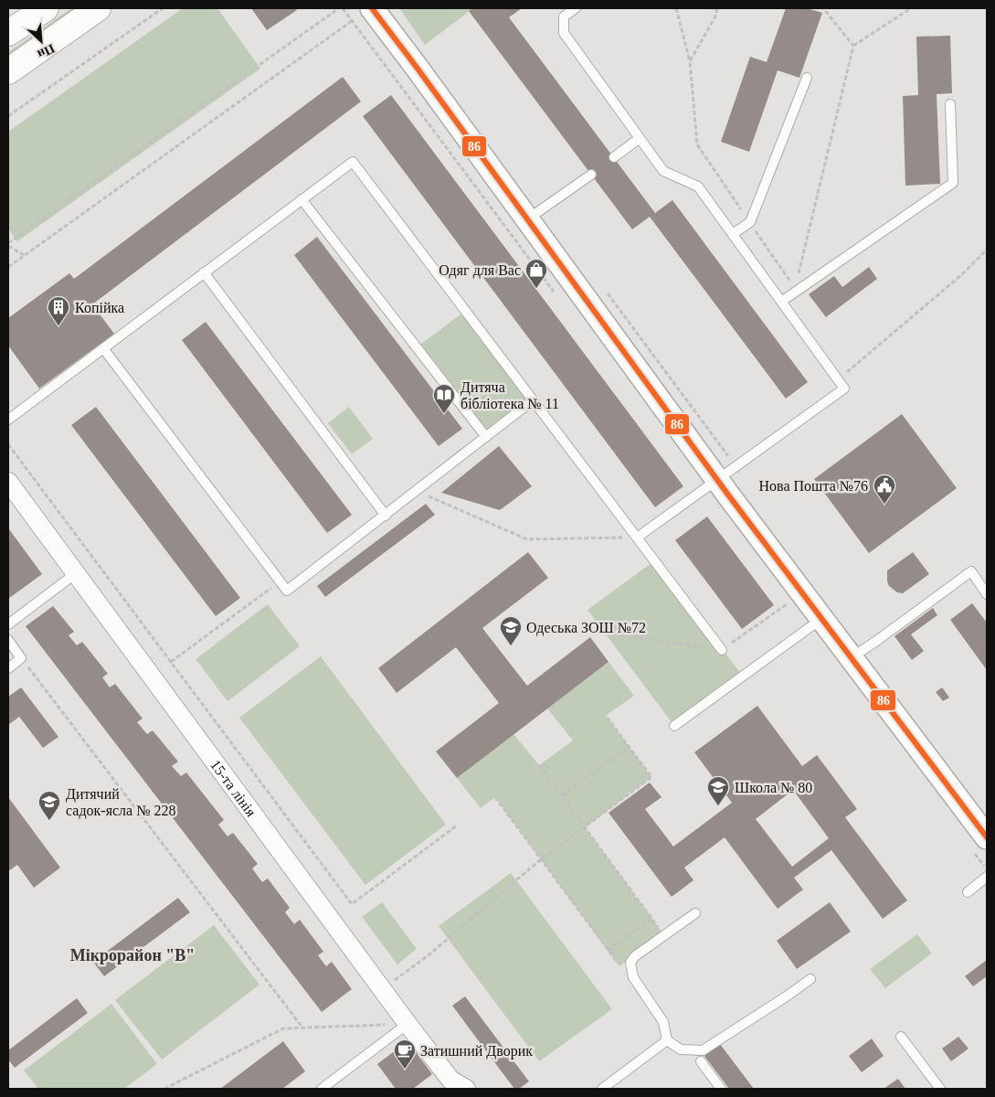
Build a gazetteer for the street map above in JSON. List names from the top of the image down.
{
  "streets": {
    "street": ["15-та лінія"]
  },
  "districts": ["Мікрорайон \"В\""],
  "places": {
    "shop": ["Одяг для Вас"],
    "building": ["Копійка"],
    "library": ["Дитяча бібліотека № 11"],
    "public building": ["Нова Пошта №76"],
    "school or university": ["Одеська ЗОШ №72", "Школа № 80", "Дитячий садок-ясла № 228"],
    "cafe": ["Затишний Дворик"]
  },
  "lines": ["transit line 86"],
  "north": "bottom right"
}
